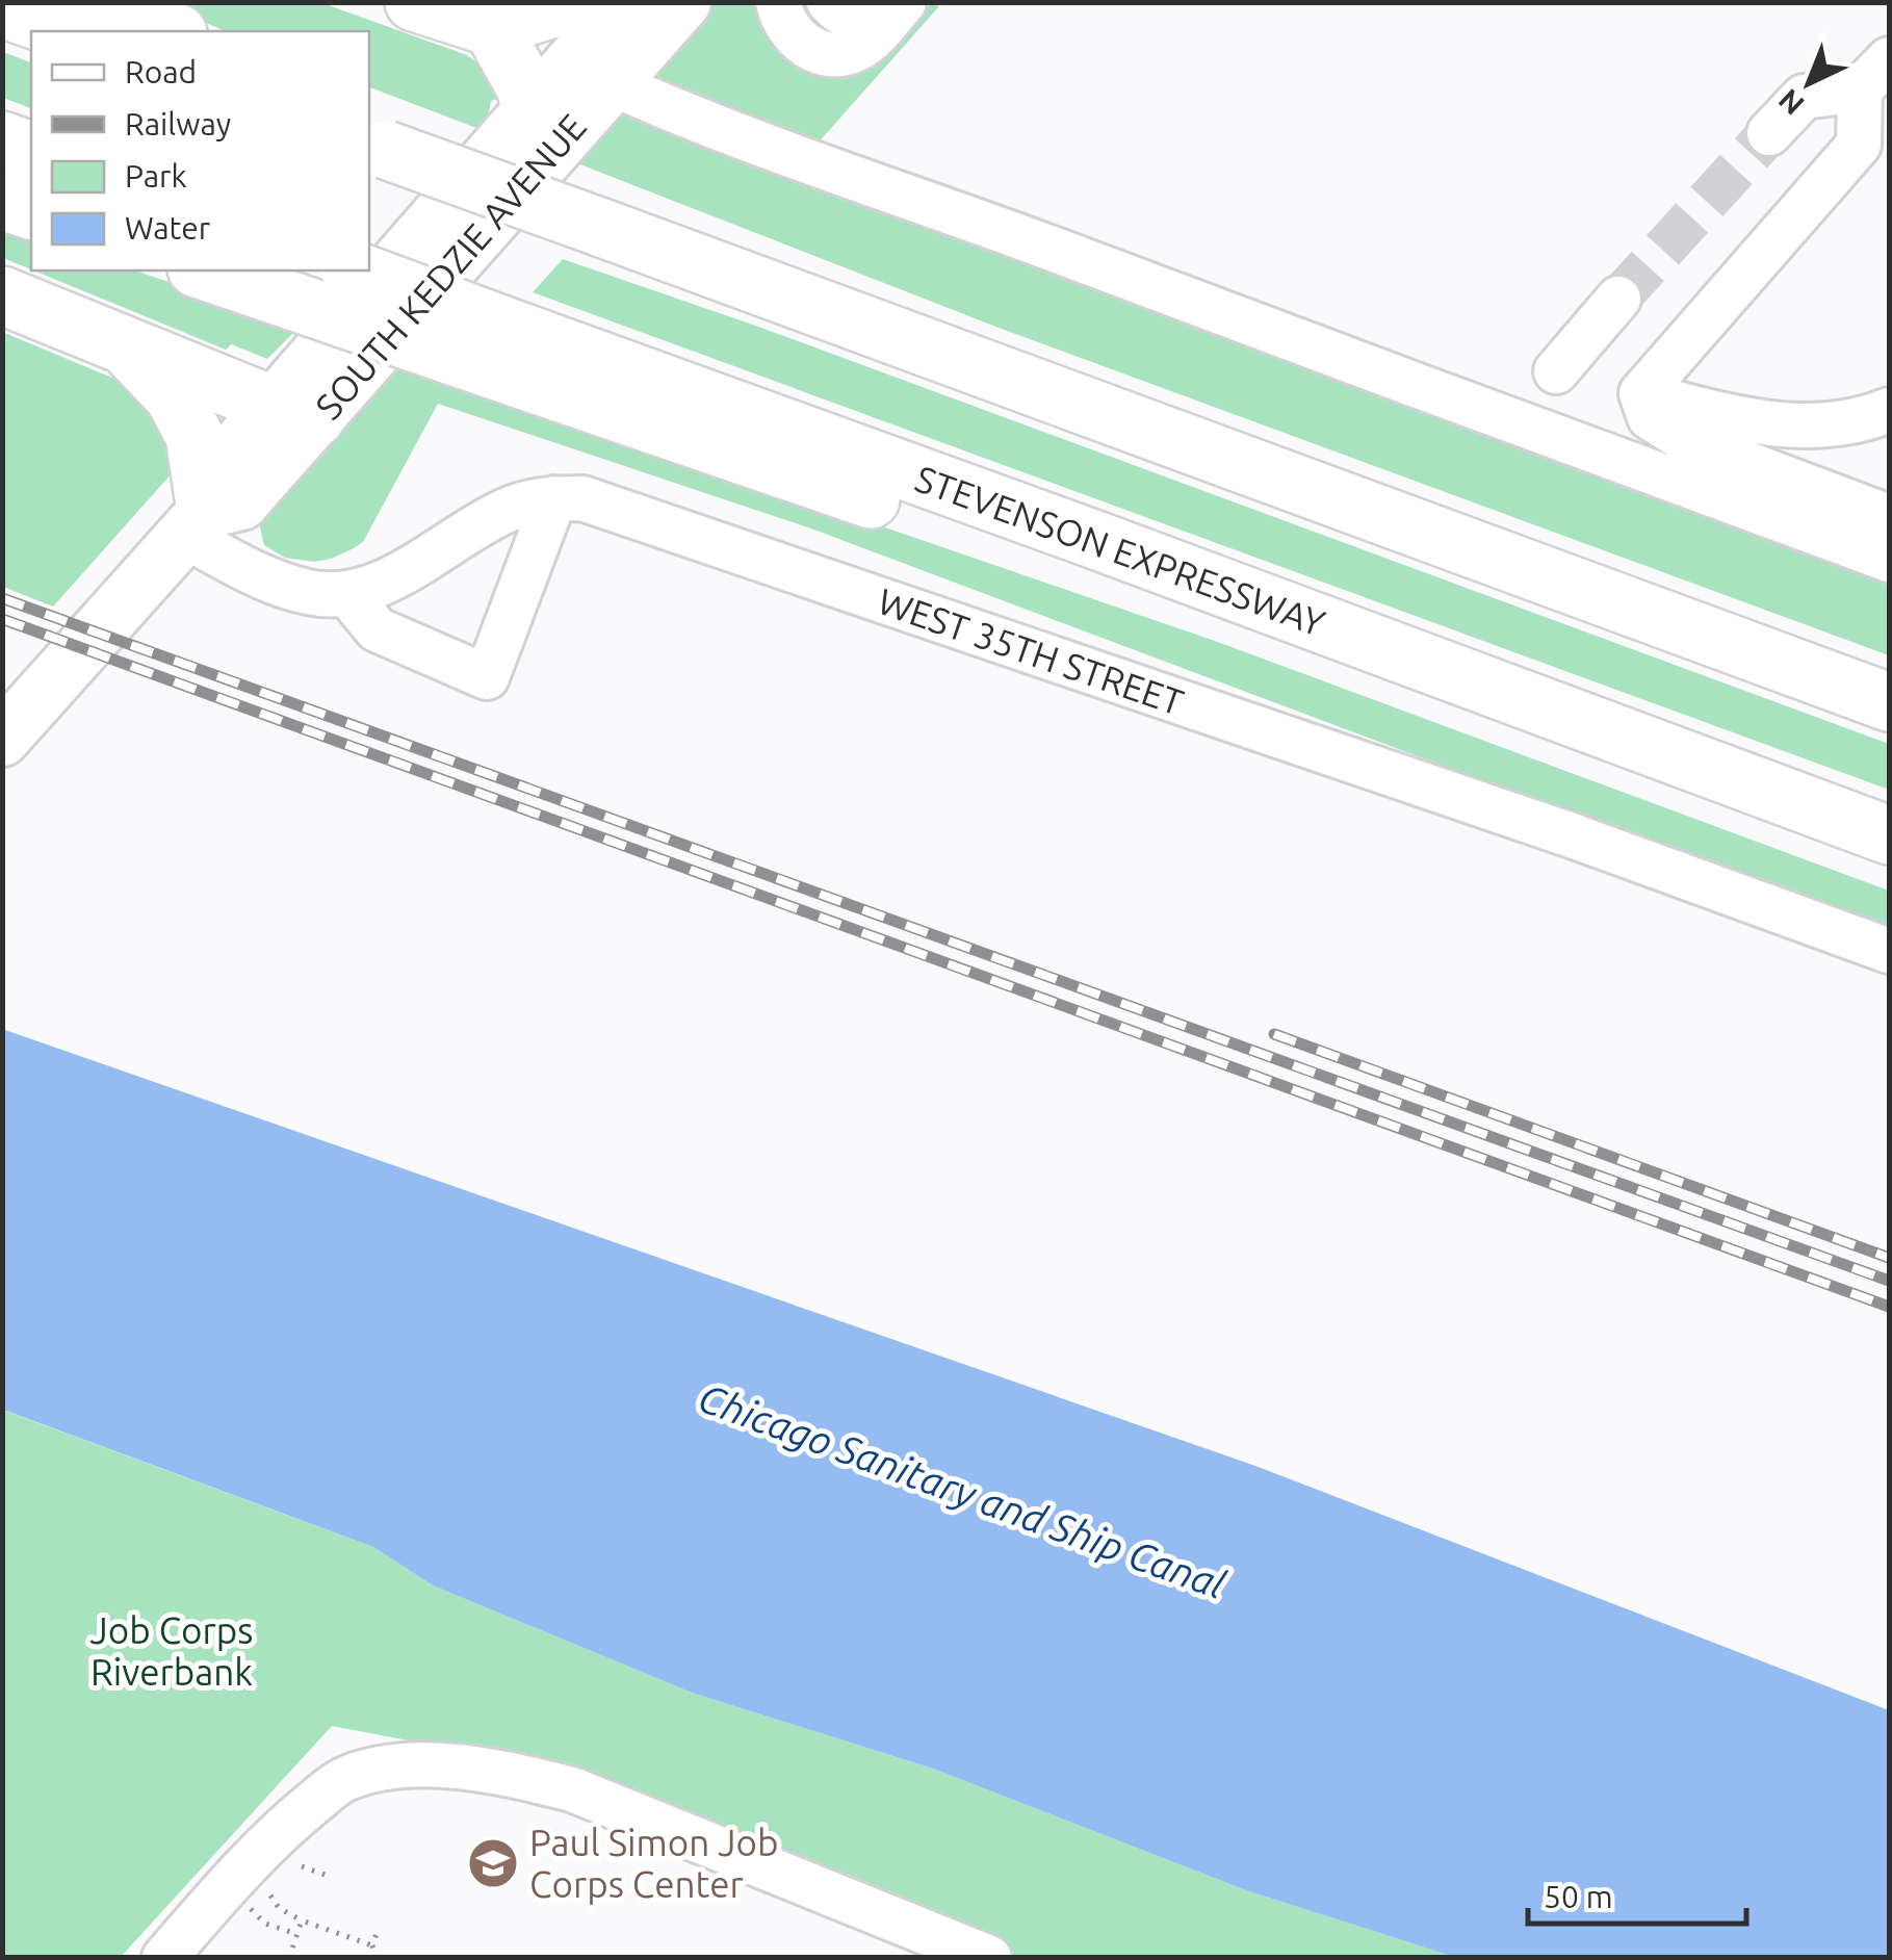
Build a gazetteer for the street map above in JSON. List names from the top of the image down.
{
  "streets": {
    "highway": ["STEVENSON EXPRESSWAY"],
    "main road": ["SOUTH KEDZIE AVENUE"],
    "street": ["WEST 35TH STREET"]
  },
  "crossings": [
    ["SOUTH KEDZIE AVENUE", "WEST 35TH STREET"]
  ],
  "water": ["Chicago Sanitary and Ship Canal"],
  "parks": ["Job Corps Riverbank"],
  "places": {
    "school or university": ["Paul Simon Job Corps Center"]
  },
  "legend": [
    "Road",
    "Railway",
    "Park",
    "Water"
  ],
  "scale_bar": "50 m",
  "north": "bottom left"
}
